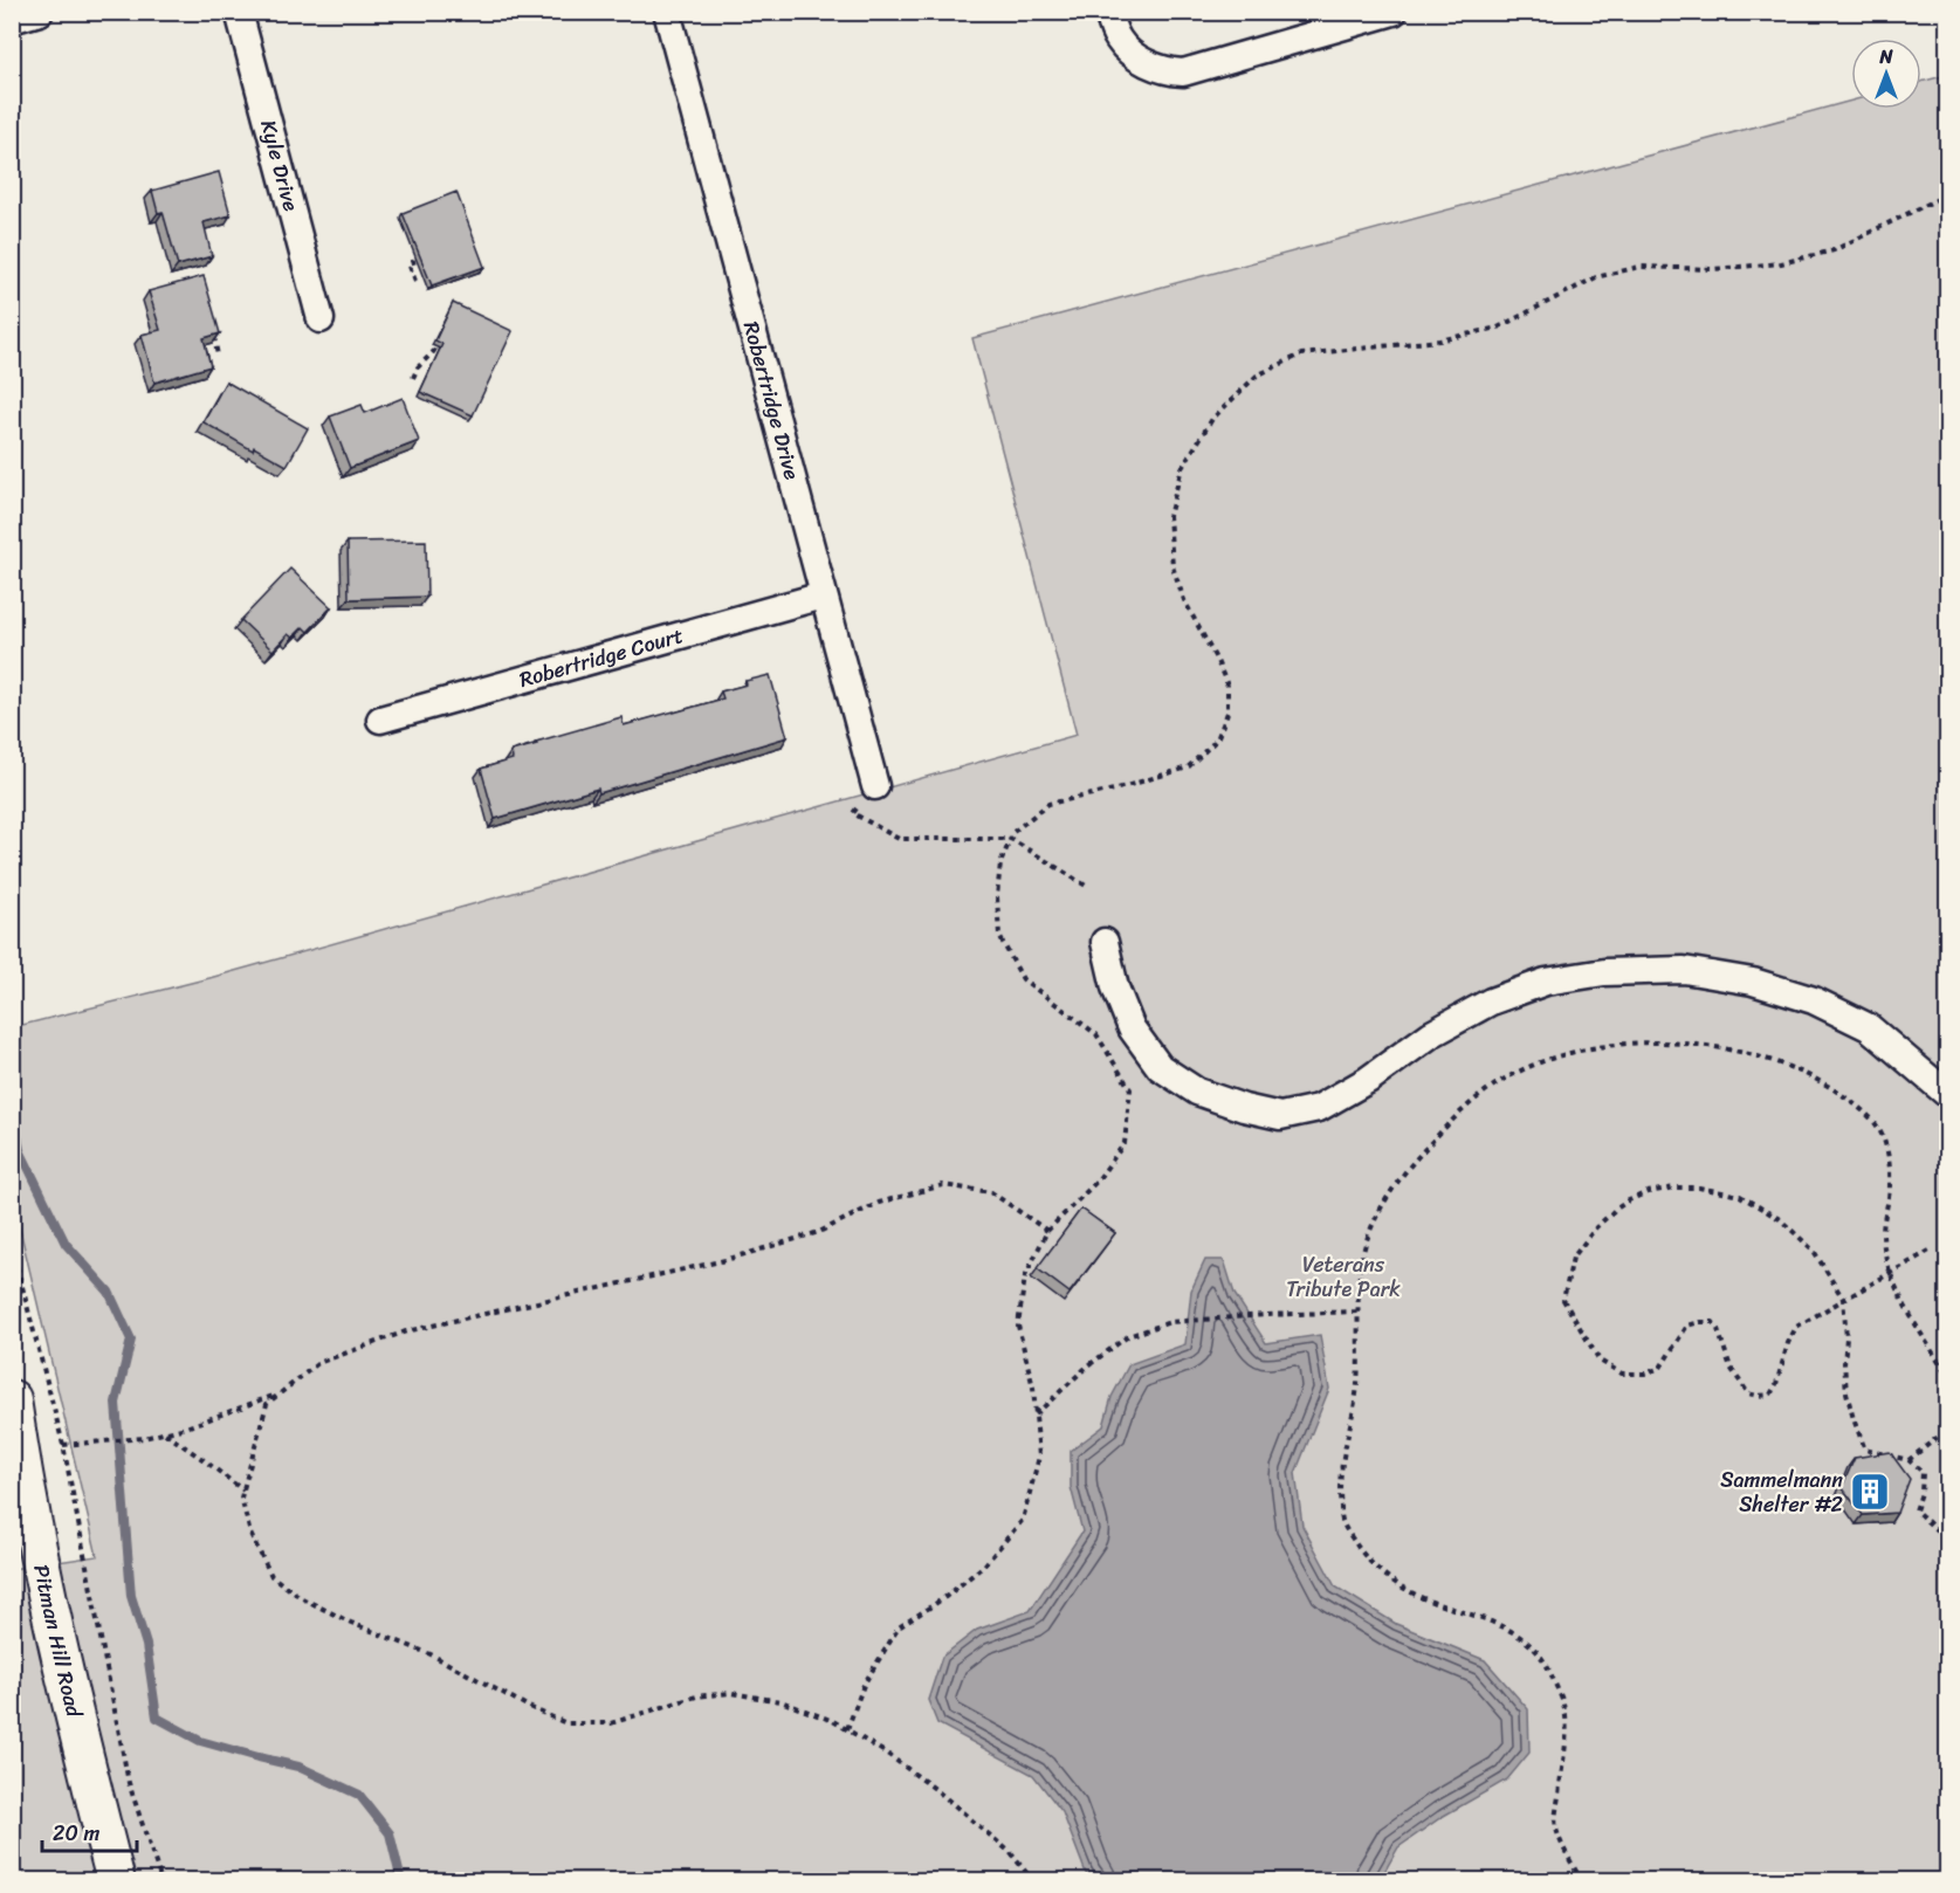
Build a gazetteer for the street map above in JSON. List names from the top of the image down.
{
  "streets": {
    "main road": ["Pitman Hill Road"],
    "street": ["Kyle Drive", "Robertridge Drive", "Robertridge Court"]
  },
  "crossings": [
    ["Robertridge Drive", "Robertridge Court"]
  ],
  "parks": ["Veterans Tribute Park"],
  "places": {
    "building": ["Sammelmann Shelter #2"]
  },
  "scale_bar": "20 m",
  "north": "top"
}
